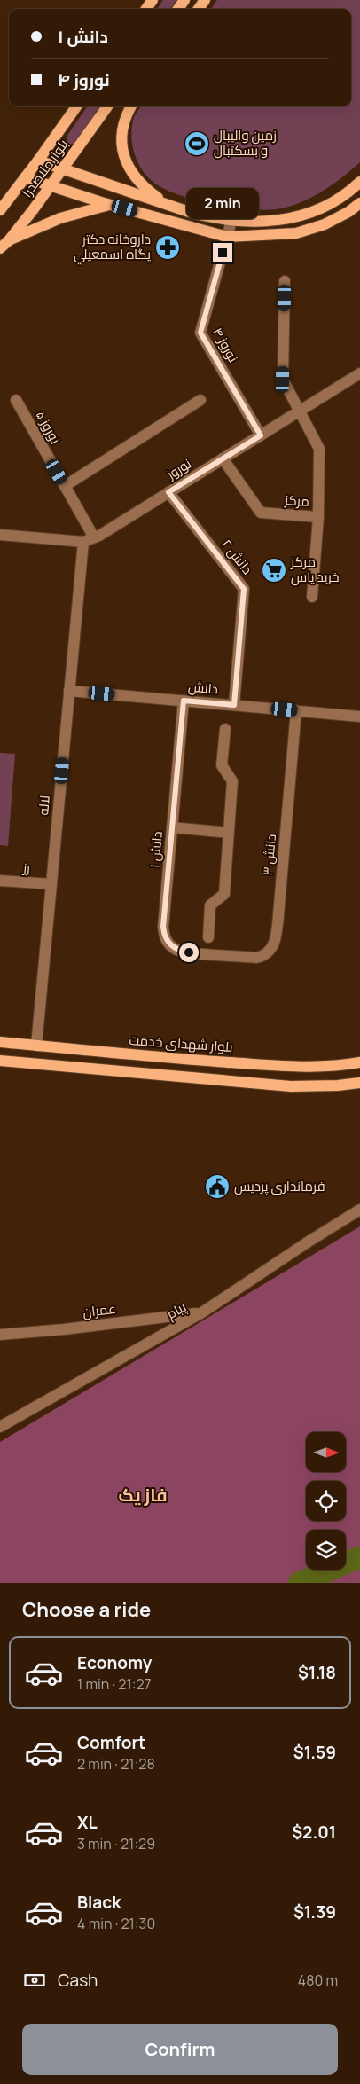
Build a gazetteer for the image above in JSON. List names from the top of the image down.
{
  "streets": {
    "main road": ["بلوار ملاصدرا", "بلوار شهدای خدمت"],
    "street": [
      "نوروز ۴",
      "نوروز ۵",
      "نوروز",
      "مرکز",
      "دانش ۲",
      "دانش",
      "لاله",
      "دانش ۱",
      "دانش ۳",
      "رز",
      "عمران",
      "پیام"
    ]
  },
  "crossings": [
    ["نوروز ۴", "نوروز"],
    ["نوروز ۵", "نوروز"],
    ["نوروز ۵", "لاله"],
    ["نوروز", "مرکز"],
    ["نوروز", "دانش ۲"],
    ["نوروز", "لاله"],
    ["دانش ۲", "دانش"],
    ["دانش", "لاله"],
    ["دانش", "دانش ۱"],
    ["دانش", "دانش ۳"],
    ["لاله", "رز"],
    ["لاله", "بلوار شهدای خدمت"],
    ["دانش ۱", "دانش ۳"],
    ["عمران", "پیام"]
  ],
  "districts": ["فاز یک"],
  "places": {
    "sports": ["زمین والیبال و بسکتبال"],
    "pharmacy": ["داروخانه دكتر پگاه اسمعيلي"],
    "supermarket": ["مرکز خرید یاس"],
    "public building": ["فرمانداری پردیس"]
  },
  "north": "right",
  "page": {
    "banner": ["دانش ۱", "نوروز ۴"],
    "bubble": "2 min",
    "heading": "Choose a ride",
    "list": [
      {
        "name": "Economy",
        "note": "1 min · 21:27",
        "value": "$1.18"
      },
      {
        "name": "Comfort",
        "note": "2 min · 21:28",
        "value": "$1.59"
      },
      {
        "name": "XL",
        "note": "3 min · 21:29",
        "value": "$2.01"
      },
      {
        "name": "Black",
        "note": "4 min · 21:30",
        "value": "$1.39"
      }
    ],
    "pay": ["Cash", "480 m"],
    "buttons": "Confirm"
  }
}
